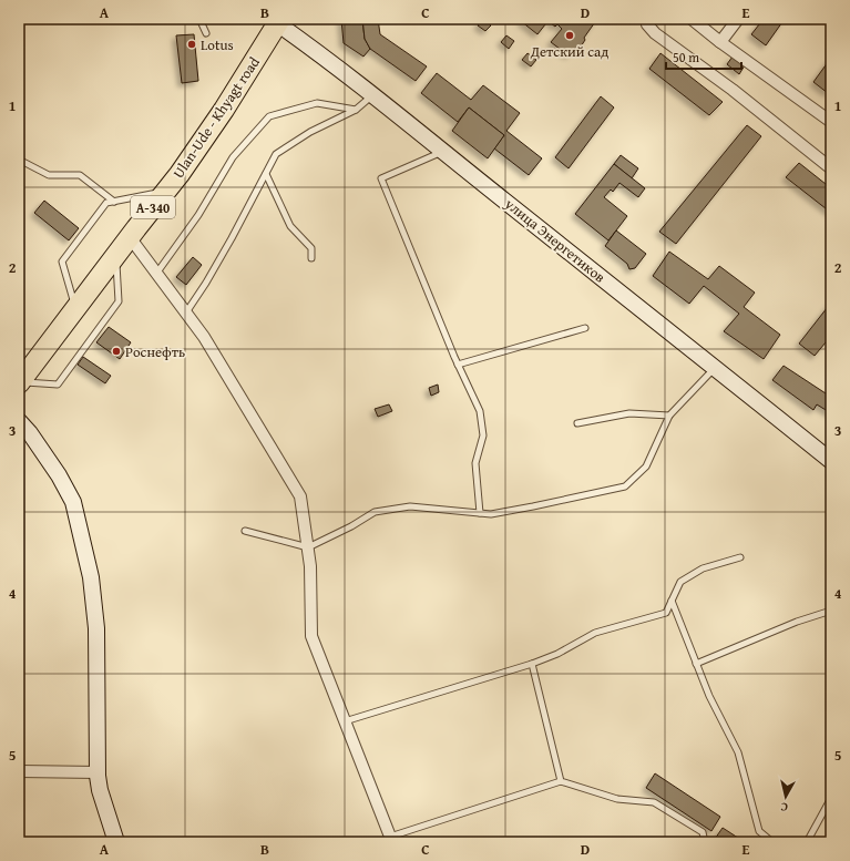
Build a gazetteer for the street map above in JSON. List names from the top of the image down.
{
  "streets": {
    "highway": ["Ulan-Ude - Khyagt road", "А-340"],
    "street": ["улица Энергетиков"]
  },
  "crossings": [
    ["Ulan-Ude - Khyagt road", "улица Энергетиков"]
  ],
  "places": ["Детский сад", "Lotus", "Роснефть"],
  "scale_bar": "50 m",
  "north": "bottom",
  "grid": {
    "columns": [
      "A",
      "B",
      "C",
      "D",
      "E"
    ],
    "rows": [
      "1",
      "2",
      "3",
      "4",
      "5"
    ]
  }
}
